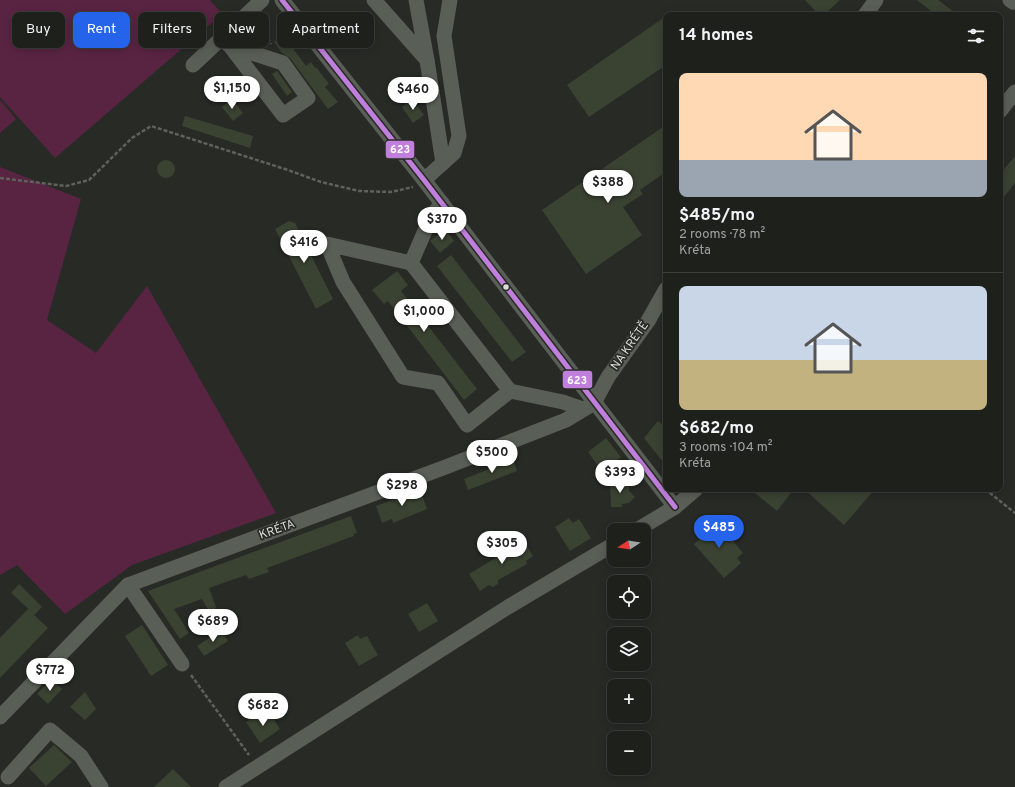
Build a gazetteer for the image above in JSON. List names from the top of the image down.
{
  "streets": {
    "street": ["NA KRÉTĚ", "KRÉTA"]
  },
  "crossings": [
    ["NA KRÉTĚ", "KRÉTA"]
  ],
  "lines": ["transit line 623"],
  "north": "left",
  "page": {
    "chip": [
      "Buy",
      "Rent",
      "Filters",
      "New",
      "Apartment"
    ],
    "heading": "14 homes",
    "list": [
      {
        "name": "$485/mo",
        "note": "2 rooms · 78 m² · Kréta"
      },
      {
        "name": "$682/mo",
        "note": "3 rooms · 104 m² · Kréta"
      }
    ],
    "price": [
      "$1,150",
      "$460",
      "$388",
      "$370",
      "$416",
      "$1,000",
      "$500",
      "$393",
      "$298",
      "$485",
      "$305",
      "$689",
      "$772",
      "$682"
    ],
    "map_buttons": ["+", "−"]
  }
}
